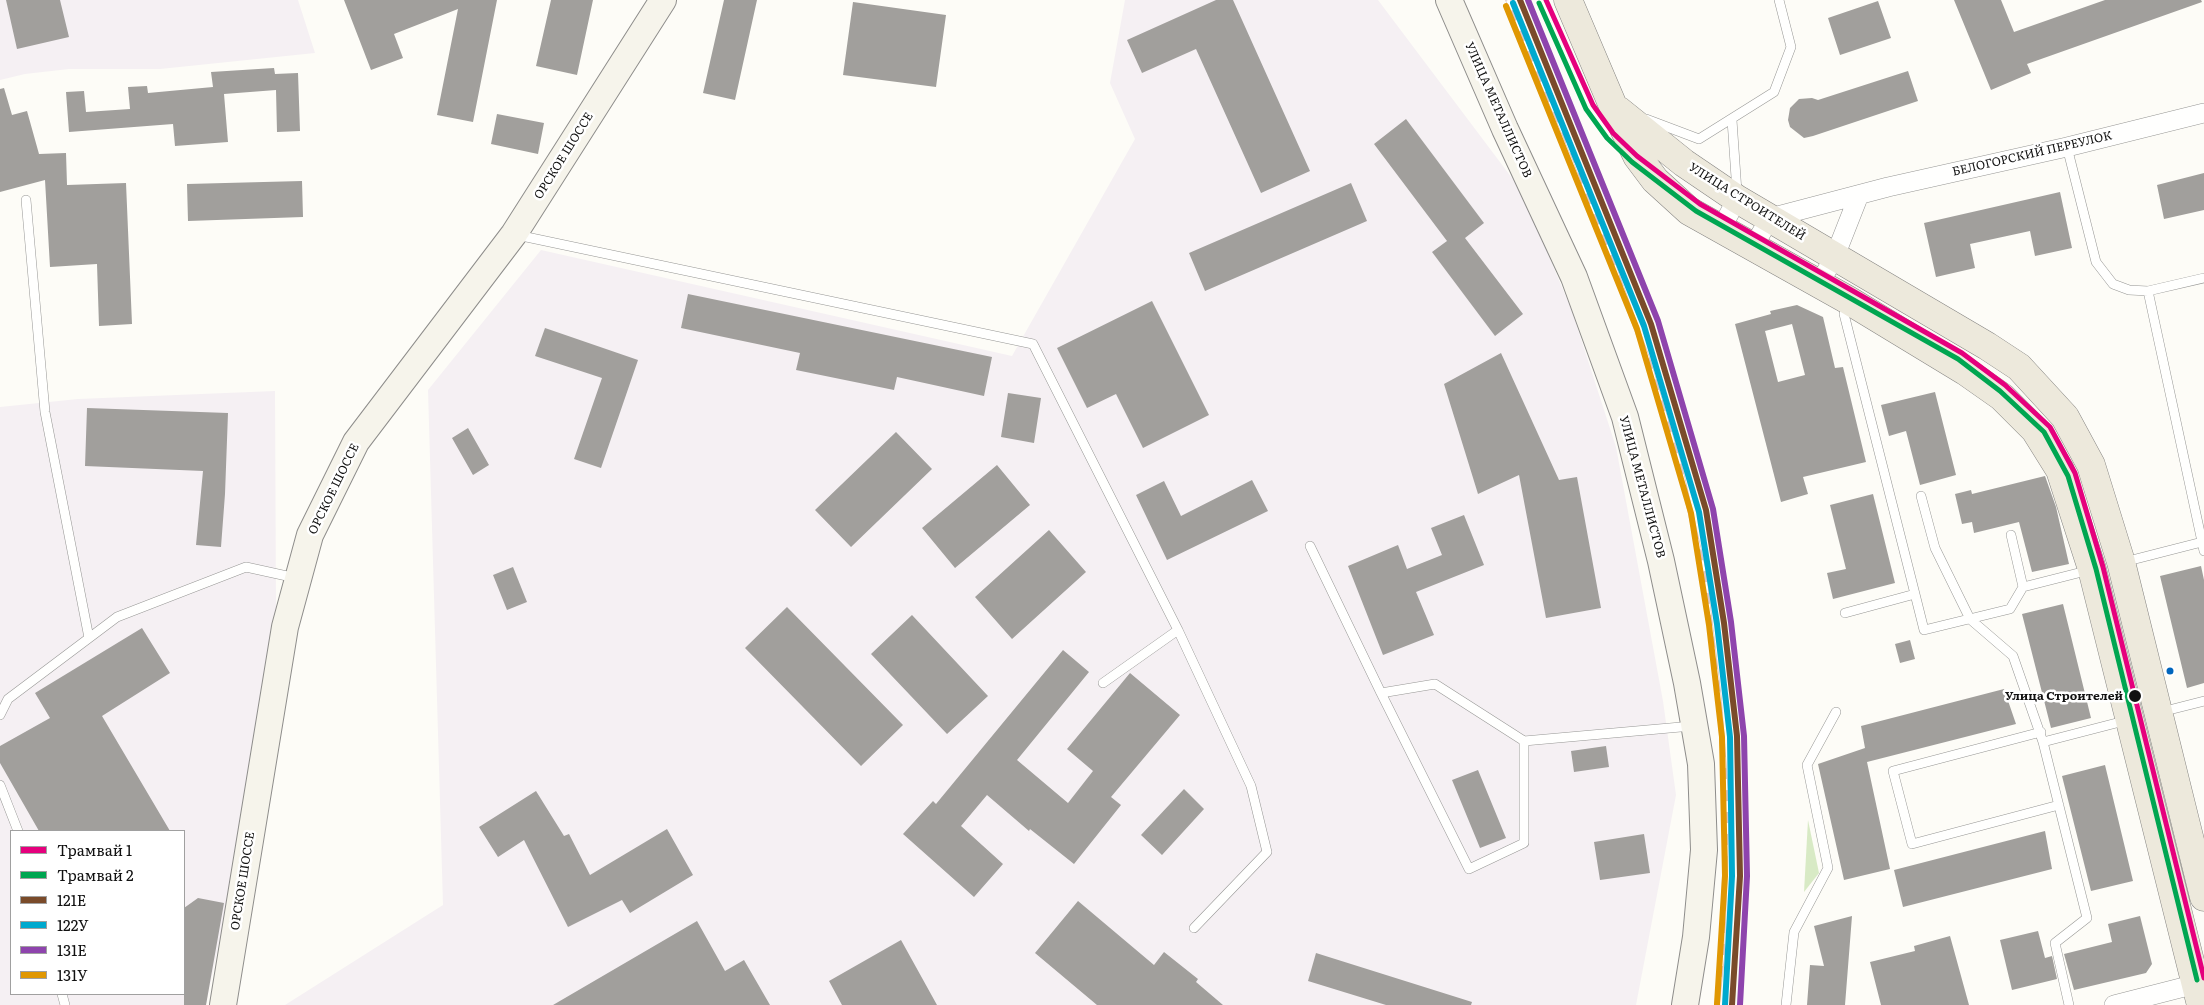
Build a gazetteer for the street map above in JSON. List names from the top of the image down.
{
  "streets": {
    "main road": ["УЛИЦА СТРОИТЕЛЕЙ"],
    "street": ["УЛИЦА МЕТАЛЛИСТОВ", "БЕЛОГОРСКИЙ ПЕРЕУЛОК", "ОРСКОЕ ШОССЕ"]
  },
  "crossings": [
    ["БЕЛОГОРСКИЙ ПЕРЕУЛОК", "УЛИЦА СТРОИТЕЛЕЙ"]
  ],
  "places": ["Улица Строителей"],
  "lines": [
    "tram line 1",
    "transit line 121Е",
    "transit line 131Е",
    "tram line 2",
    "transit line 122У",
    "transit line 131У"
  ],
  "legend": [
    "Трамвай 1",
    "Трамвай 2",
    "121Е",
    "122У",
    "131Е",
    "131У"
  ]
}
